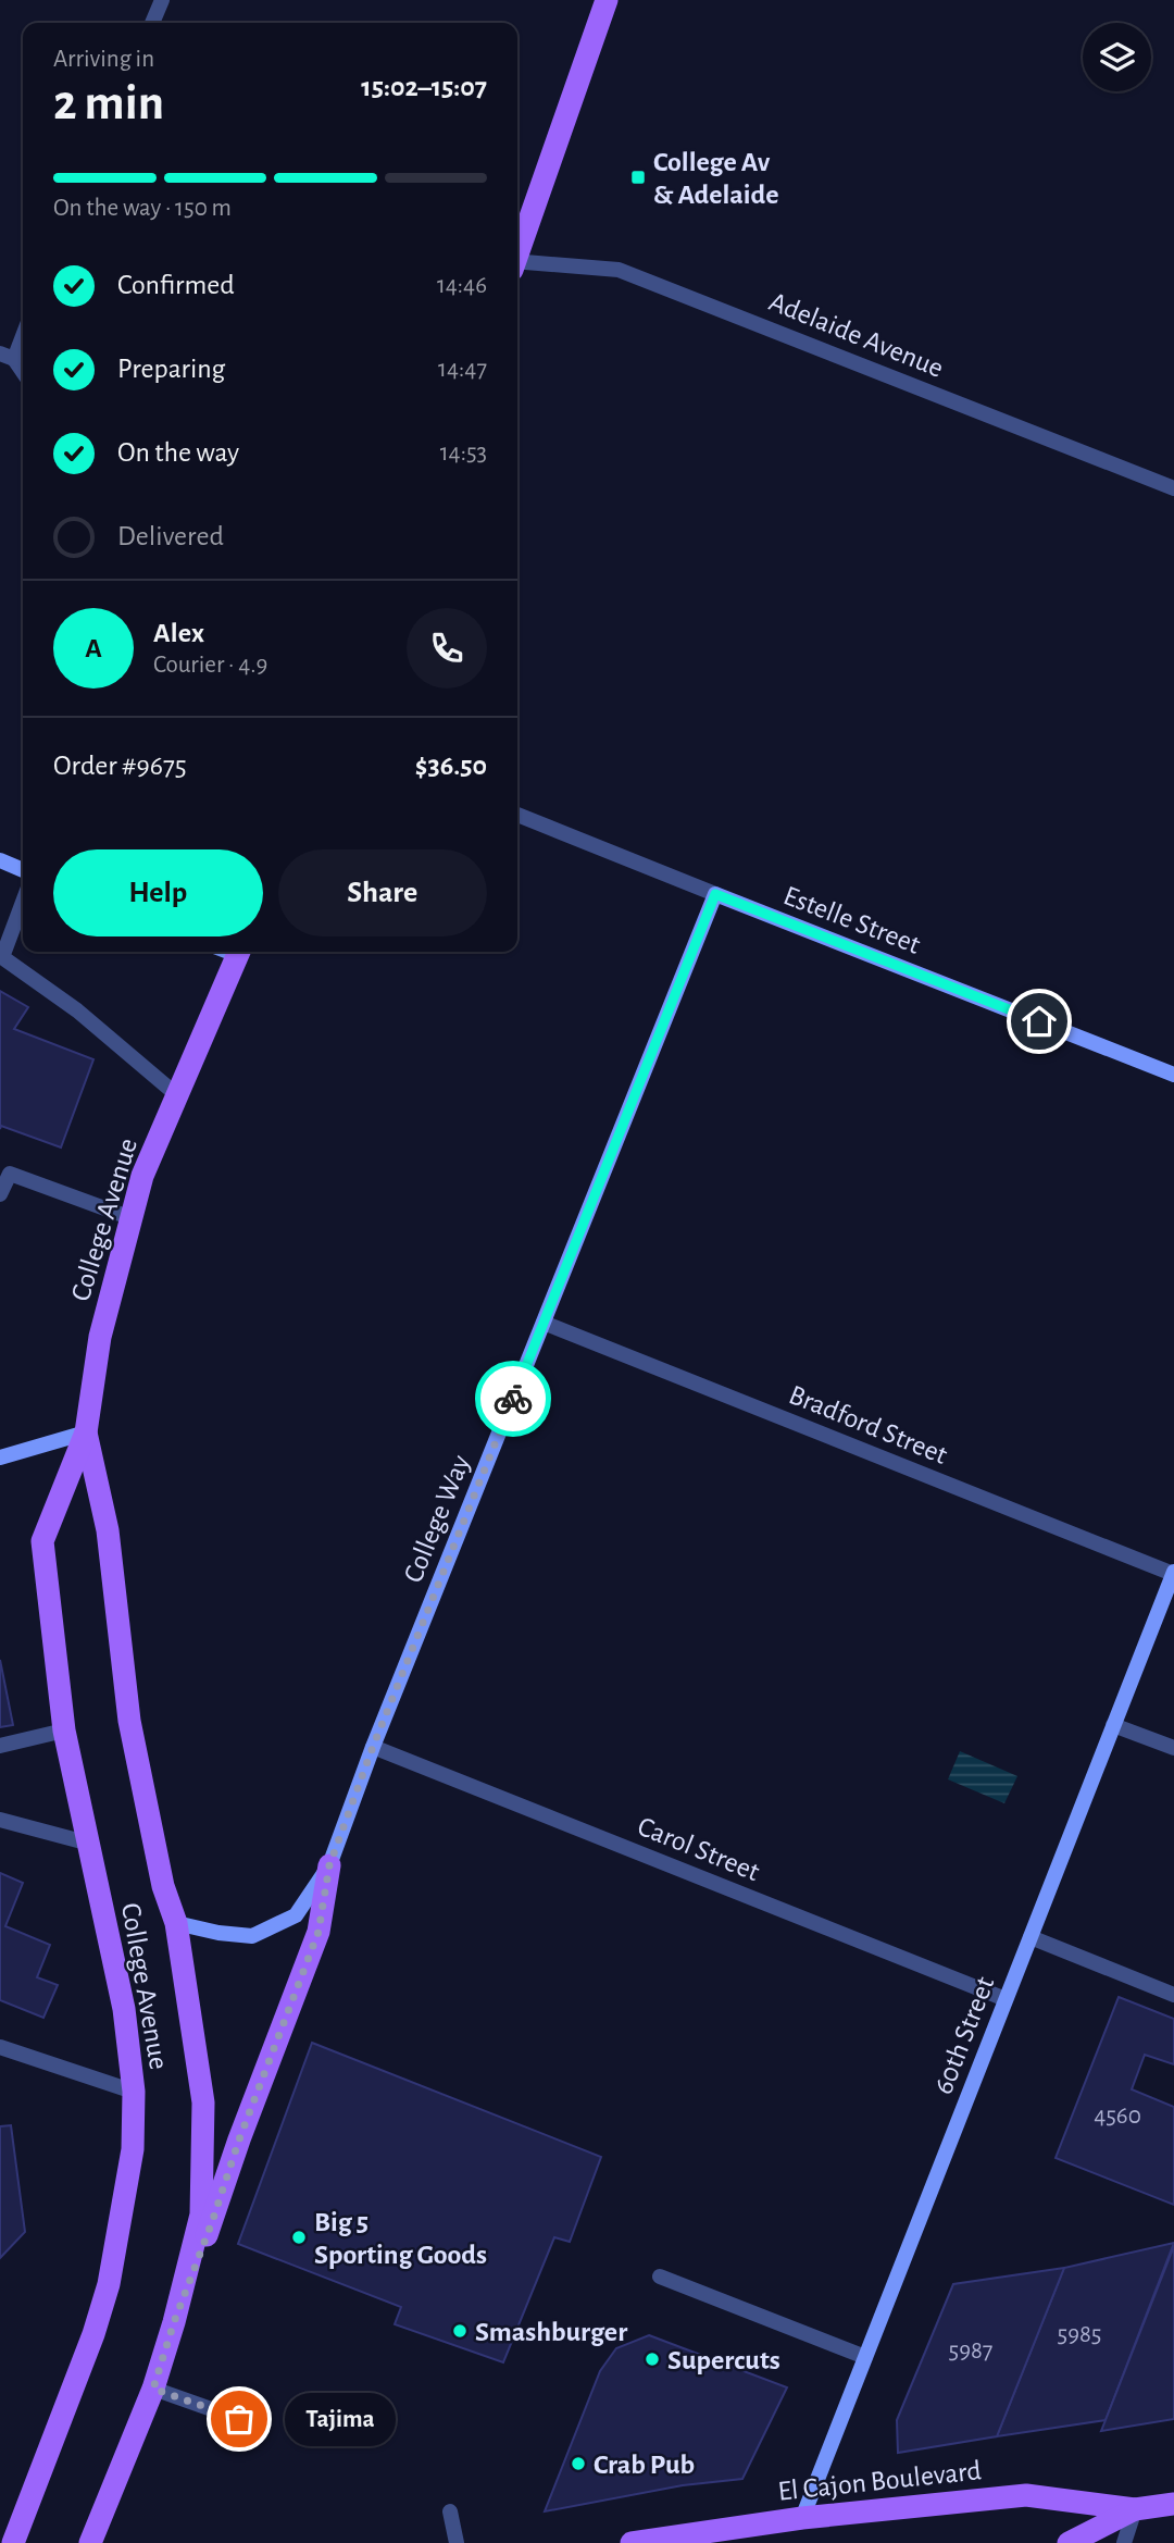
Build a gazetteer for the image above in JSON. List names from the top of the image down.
{
  "streets": {
    "main road": ["College Avenue", "El Cajon Boulevard"],
    "street": [
      "Adelaide Avenue",
      "Estelle Street",
      "Bradford Street",
      "College Way",
      "Carol Street",
      "60th Street"
    ]
  },
  "crossings": [
    ["Estelle Street", "College Way"],
    ["College Avenue", "College Way"],
    ["Bradford Street", "College Way"],
    ["Bradford Street", "60th Street"],
    ["College Way", "Carol Street"],
    ["Carol Street", "60th Street"],
    ["60th Street", "El Cajon Boulevard"]
  ],
  "places": {
    "transit": ["College Av & Adelaide"],
    "other": [
      "Big 5 Sporting Goods",
      "Smashburger",
      "Supercuts",
      "Tajima",
      "Crab Pub"
    ]
  },
  "house_numbers": ["4560", "5985", "5987"],
  "page": {
    "heading": ["2 min", "Arriving in", "15:02–15:07"],
    "panel": [
      "Alex",
      "Courier · 4.9",
      "Order #9675",
      "$36.50"
    ],
    "bar": "On the way · 150 m",
    "list": [
      ["Confirmed", "14:46"],
      ["Preparing", "14:47"],
      ["On the way", "14:53"],
      "Delivered"
    ],
    "round": "A",
    "buttons": ["Help", "Share"],
    "bubble": "Tajima"
  }
}
